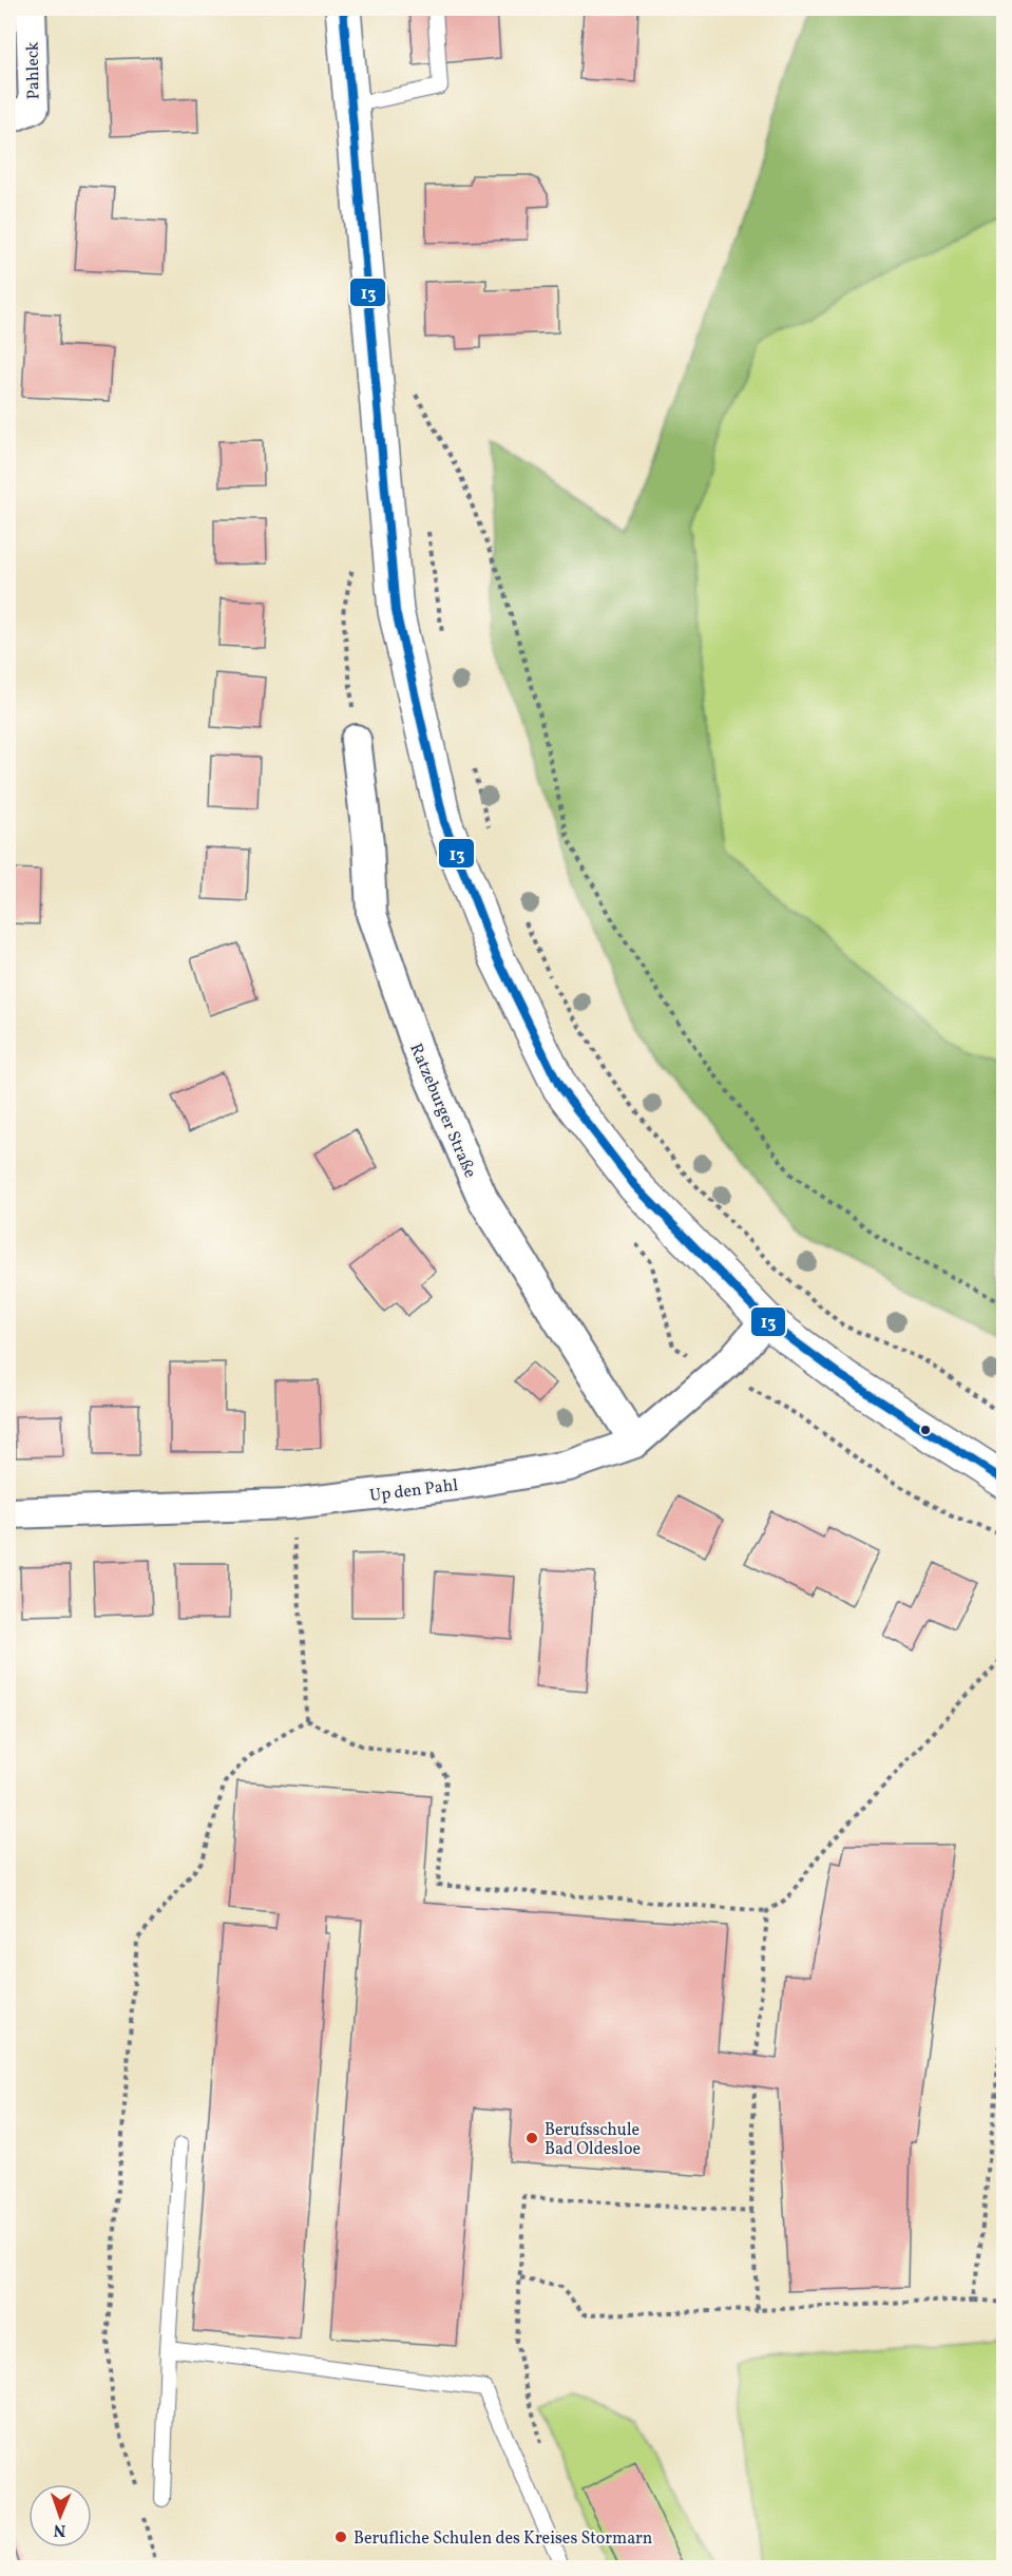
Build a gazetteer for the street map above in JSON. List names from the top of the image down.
{
  "streets": {
    "street": ["Pahleck", "Ratzeburger Straße", "Up den Pahl"]
  },
  "crossings": [
    ["Ratzeburger Straße", "Up den Pahl"]
  ],
  "places": ["Berufsschule Bad Oldesloe", "Berufliche Schulen des Kreises Stormarn"],
  "lines": ["transit line 13"],
  "north": "bottom"
}
